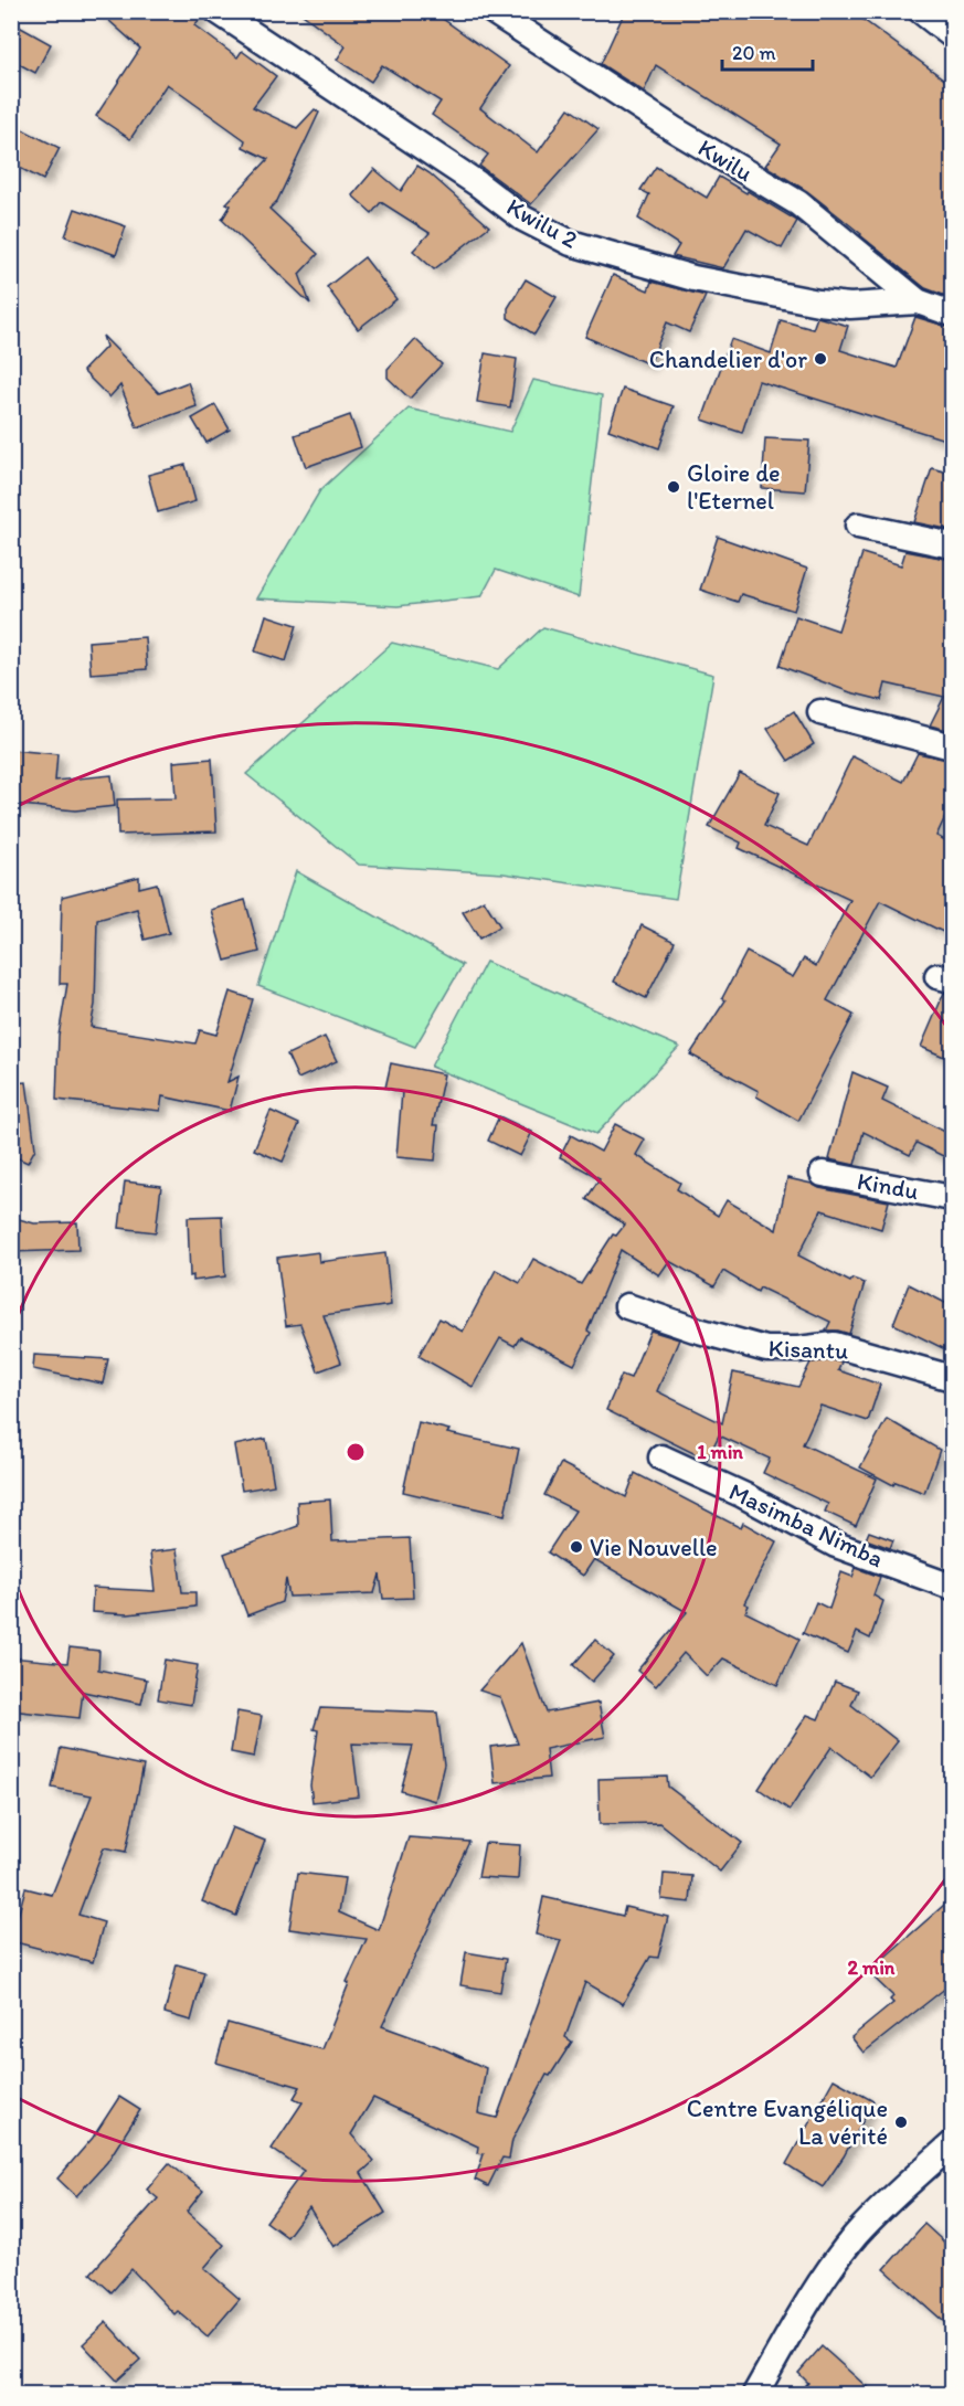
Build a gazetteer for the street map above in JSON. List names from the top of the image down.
{
  "streets": {
    "street": [
      "Kwilu",
      "Kwilu 2",
      "Kindu",
      "Kisantu",
      "Masimba Nimba"
    ]
  },
  "crossings": [
    ["Kwilu", "Kwilu 2"]
  ],
  "places": [
    "Chandelier d'or",
    "Gloire de l'Eternel",
    "Vie Nouvelle",
    "Centre Evangélique La vérité"
  ],
  "scale_bar": "20 m",
  "rings": ["1 min", "2 min"]
}
